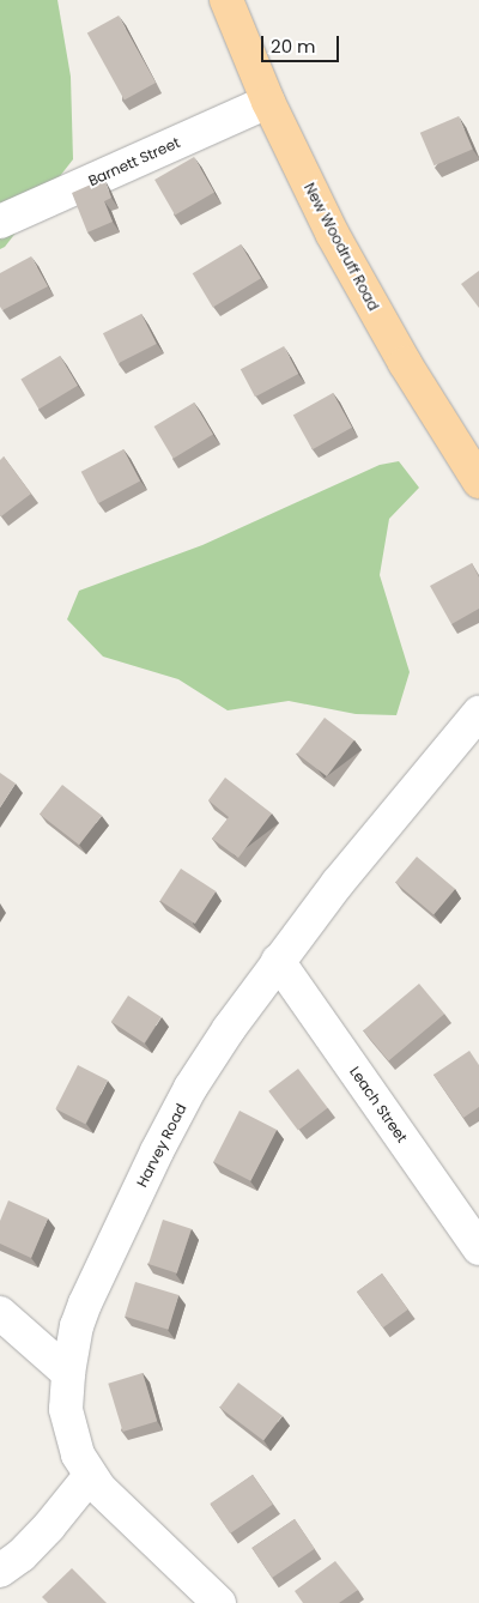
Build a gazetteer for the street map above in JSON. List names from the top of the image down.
{
  "streets": {
    "main road": ["New Woodruff Road"],
    "street": ["Barnett Street", "Leach Street", "Harvey Road"]
  },
  "crossings": [
    ["Barnett Street", "New Woodruff Road"],
    ["Leach Street", "Harvey Road"]
  ],
  "scale_bar": "20 m"
}
